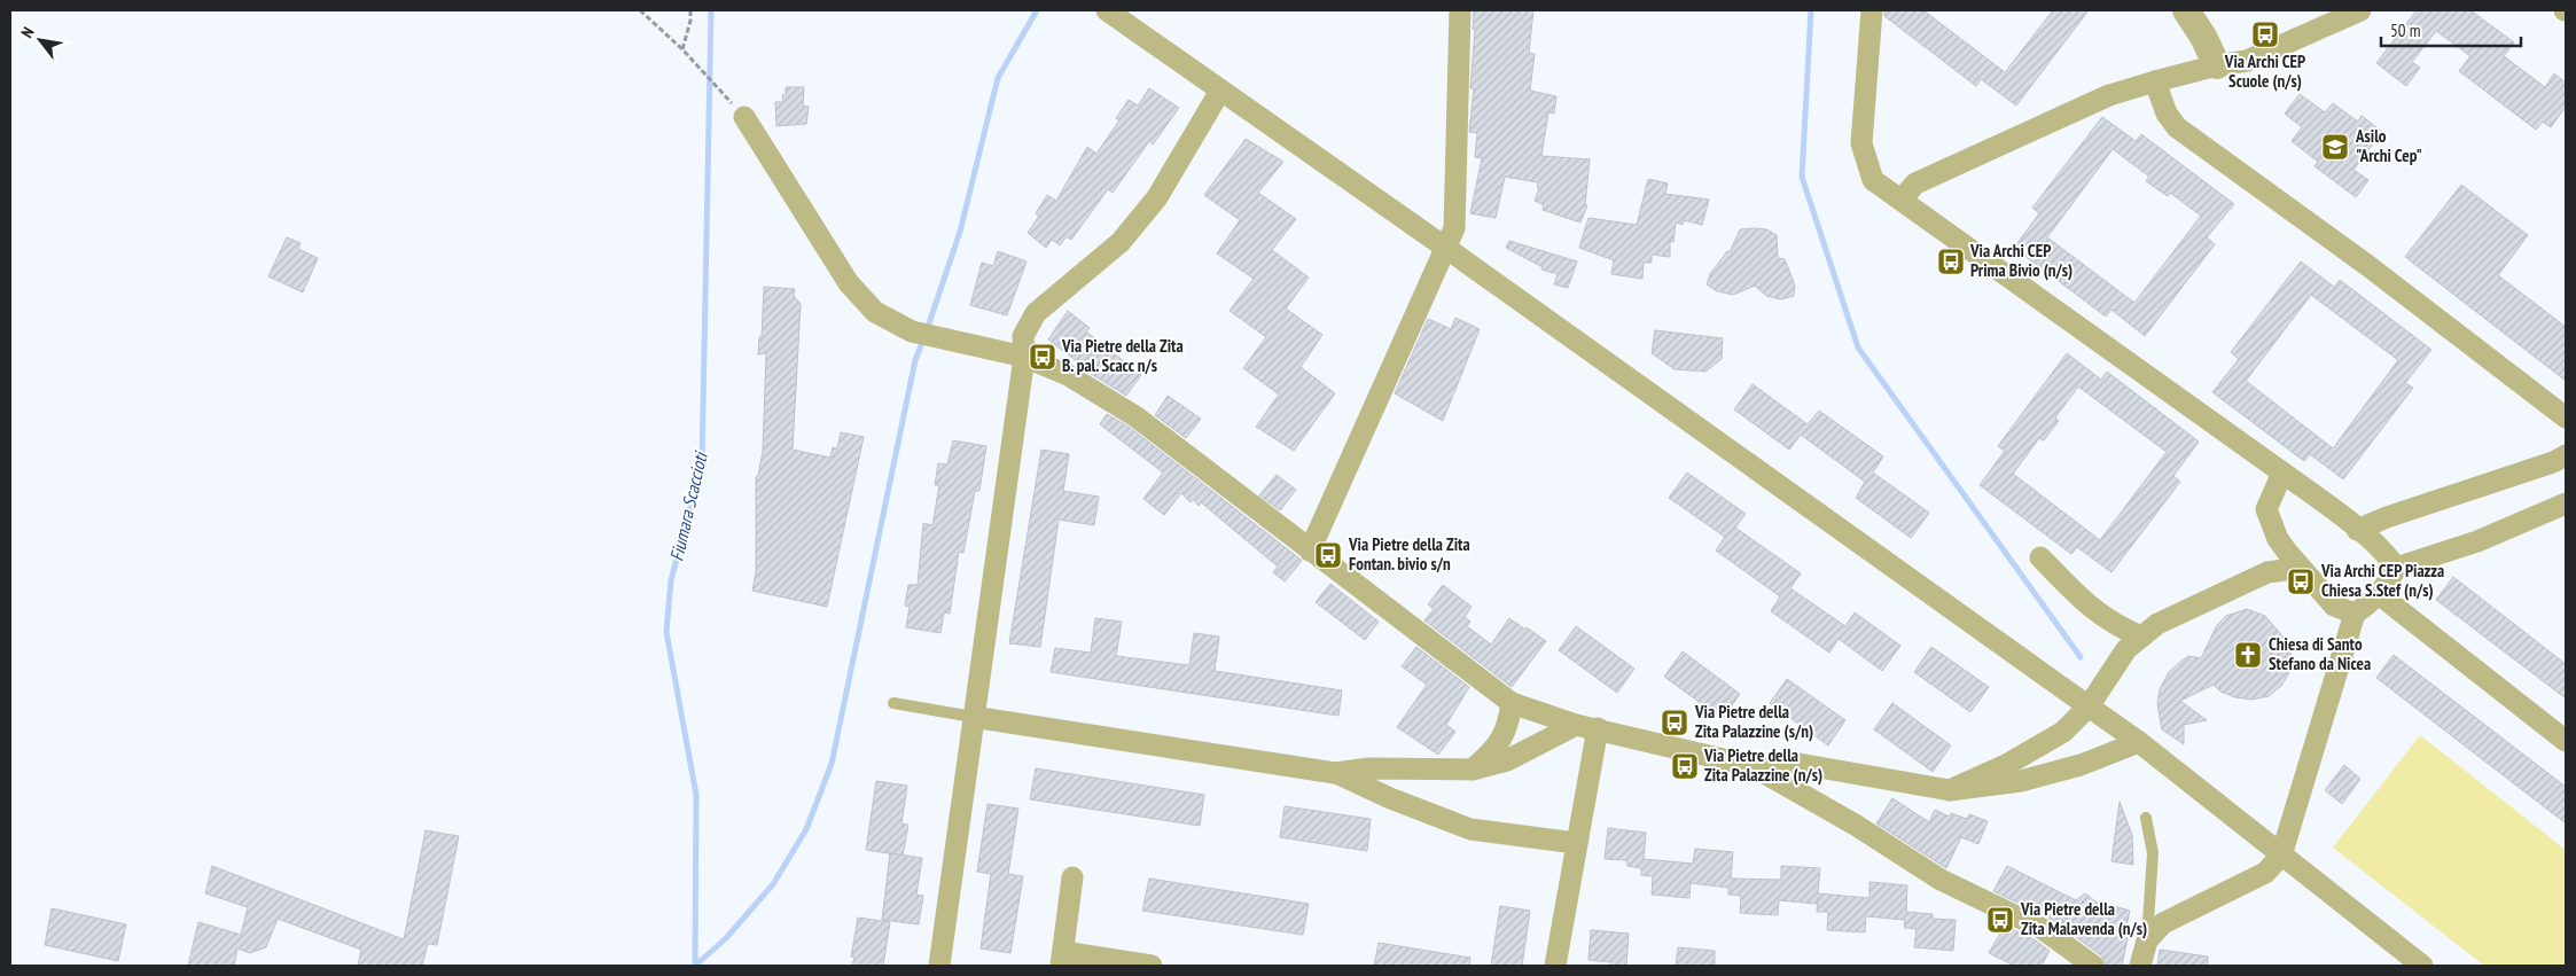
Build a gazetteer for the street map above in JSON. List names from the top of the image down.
{
  "water": ["Fiumara Scaccioti"],
  "places": {
    "bus stop": [
      "Via Archi CEP Scuole (n/s)",
      "Via Archi CEP Prima Bivio (n/s)",
      "Via Pietre della Zita B. pal. Scacc n/s",
      "Via Pietre della Zita Fontan. bivio s/n",
      "Via Archi CEP Piazza Chiesa S.Stef (n/s)",
      "Via Pietre della Zita Palazzine (s/n)",
      "Via Pietre della Zita Palazzine (n/s)",
      "Via Pietre della Zita Malavenda (n/s)"
    ],
    "school or university": ["Asilo \"Archi Cep\""],
    "church": ["Chiesa di Santo Stefano da Nicea"]
  },
  "scale_bar": "50 m",
  "north": "top left"
}
